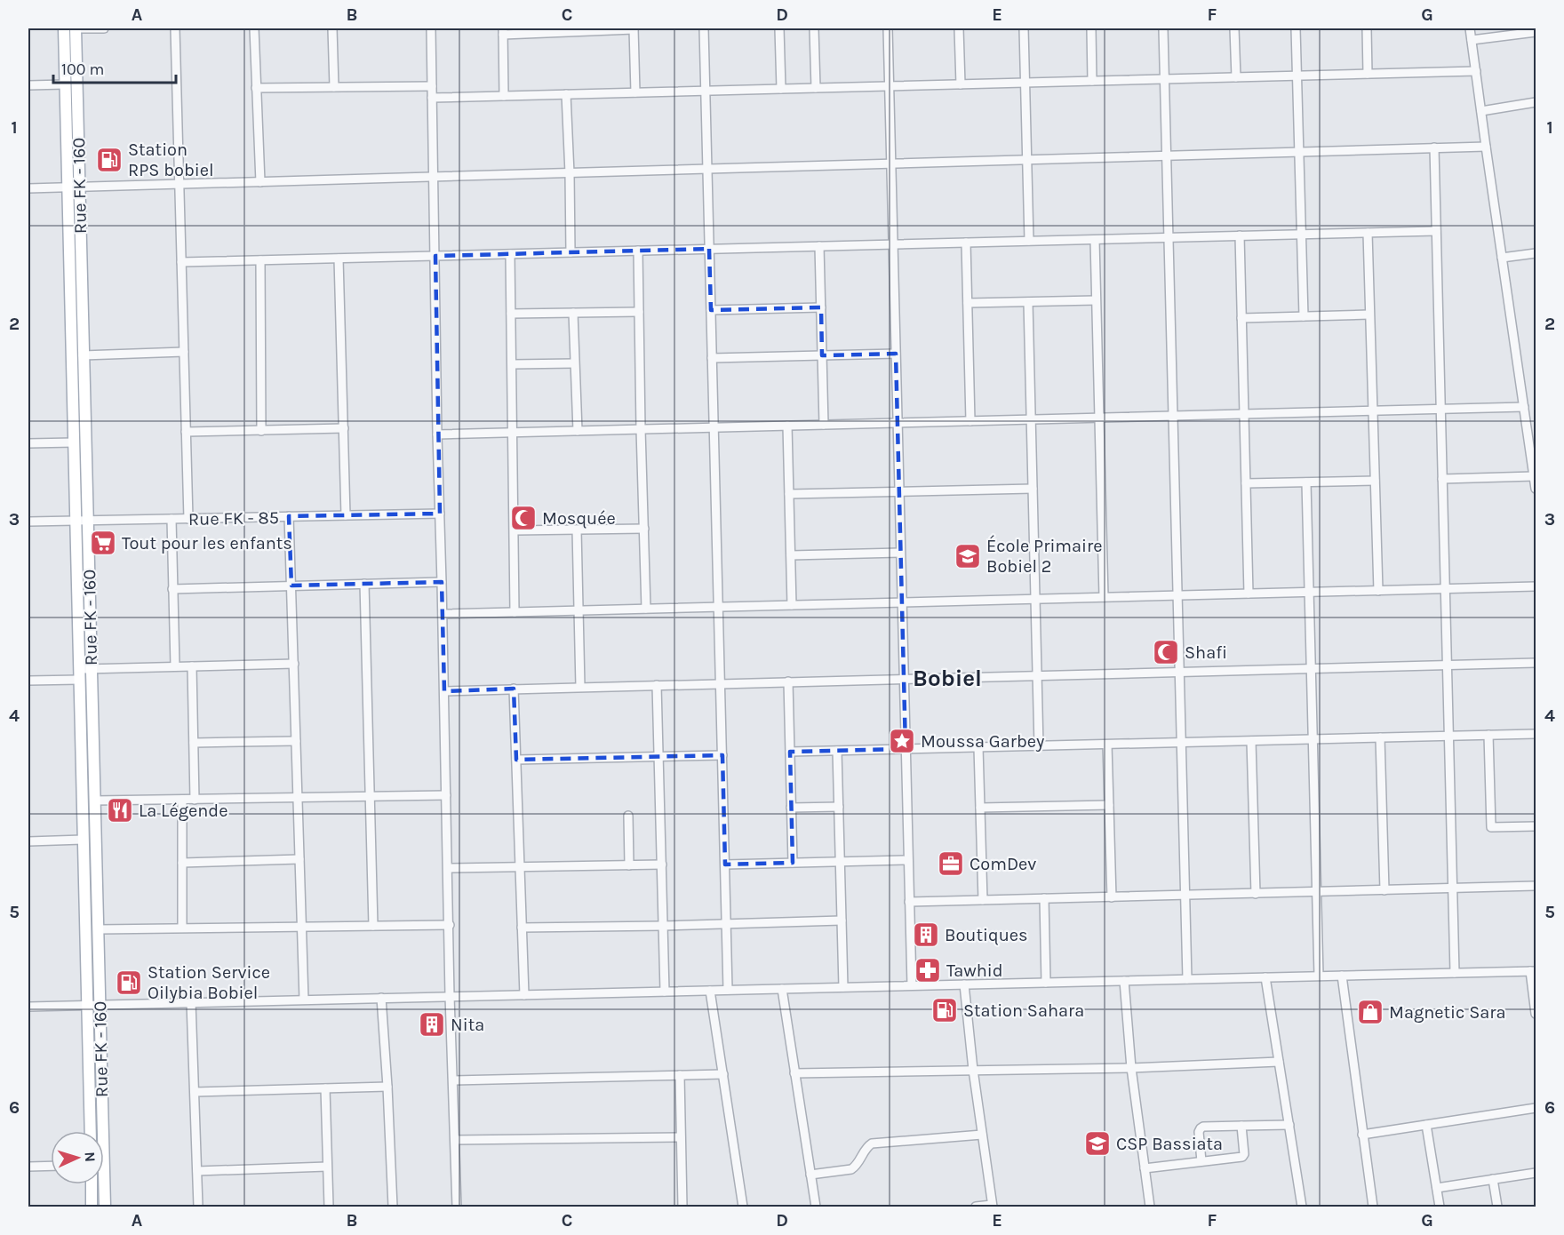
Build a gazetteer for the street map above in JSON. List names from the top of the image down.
{
  "streets": {
    "main road": ["Rue FK - 160"],
    "street": ["Rue FK - 85"]
  },
  "crossings": [
    ["Rue FK - 160", "Rue FK - 85"]
  ],
  "districts": ["Bobiel"],
  "places": {
    "fuel station": ["Station RPS bobiel", "Station Service Oilybia Bobiel", "Station Sahara"],
    "mosque": ["Mosquée", "Shafi"],
    "supermarket": ["Tout pour les enfants"],
    "school or university": ["École Primaire Bobiel 2", "CSP Bassiata"],
    "place": ["Moussa Garbey"],
    "restaurant": ["La Légende"],
    "office": ["ComDev"],
    "building": ["Boutiques", "Nita"],
    "pharmacy": ["Tawhid"],
    "shop": ["Magnetic Sara"]
  },
  "scale_bar": "100 m",
  "north": "right",
  "grid": {
    "columns": [
      "A",
      "B",
      "C",
      "D",
      "E",
      "F",
      "G"
    ],
    "rows": [
      "1",
      "2",
      "3",
      "4",
      "5",
      "6"
    ]
  }
}
